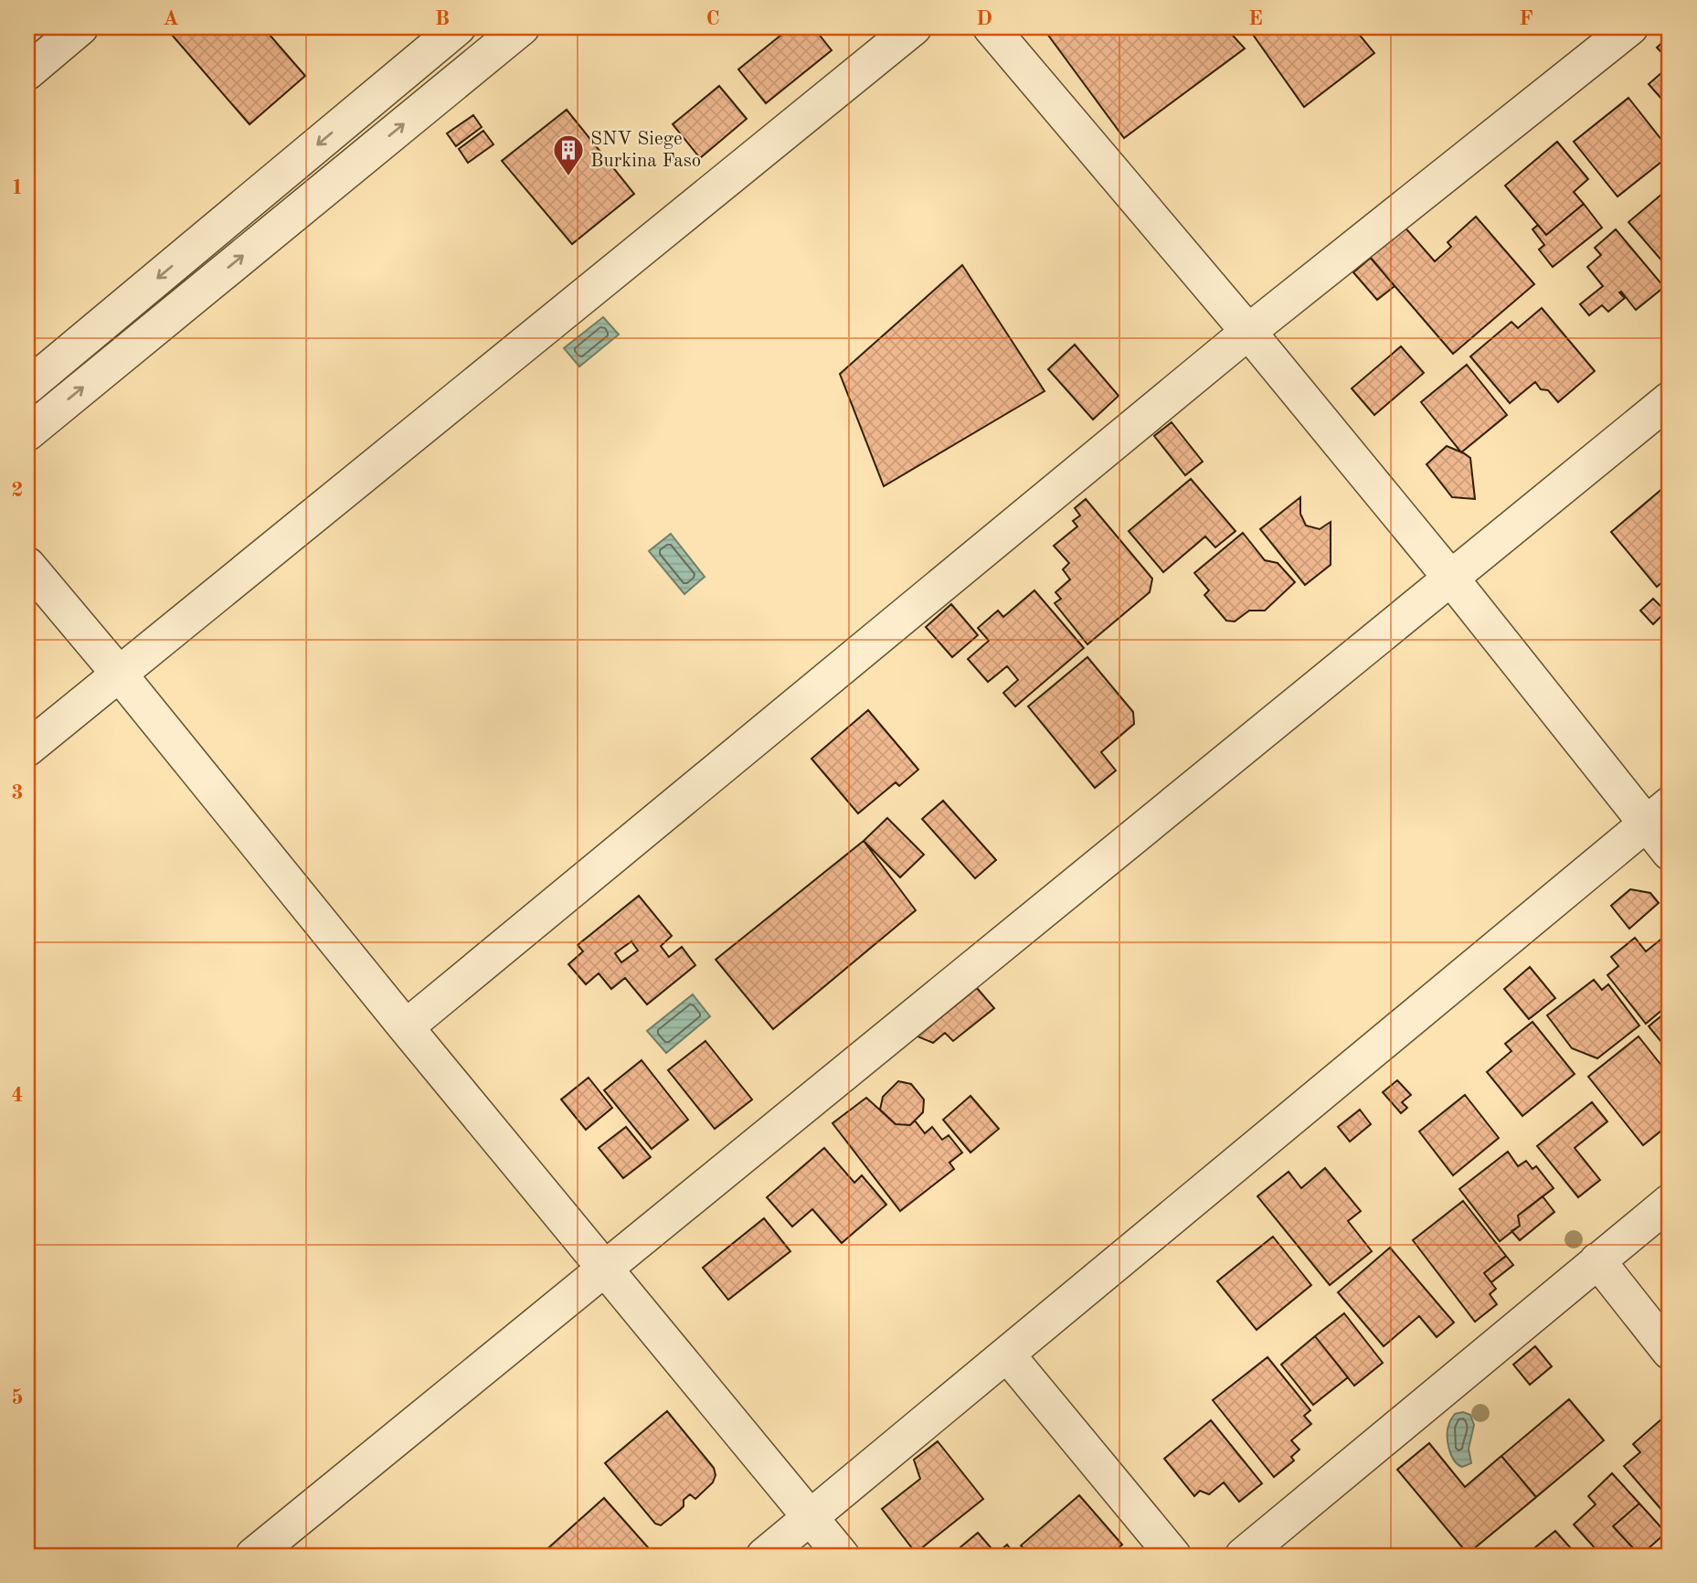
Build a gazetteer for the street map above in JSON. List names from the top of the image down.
{
  "places": {
    "building": ["SNV Siege Burkina Faso"]
  },
  "grid": {
    "columns": [
      "A",
      "B",
      "C",
      "D",
      "E",
      "F"
    ],
    "rows": [
      "1",
      "2",
      "3",
      "4",
      "5"
    ]
  }
}
